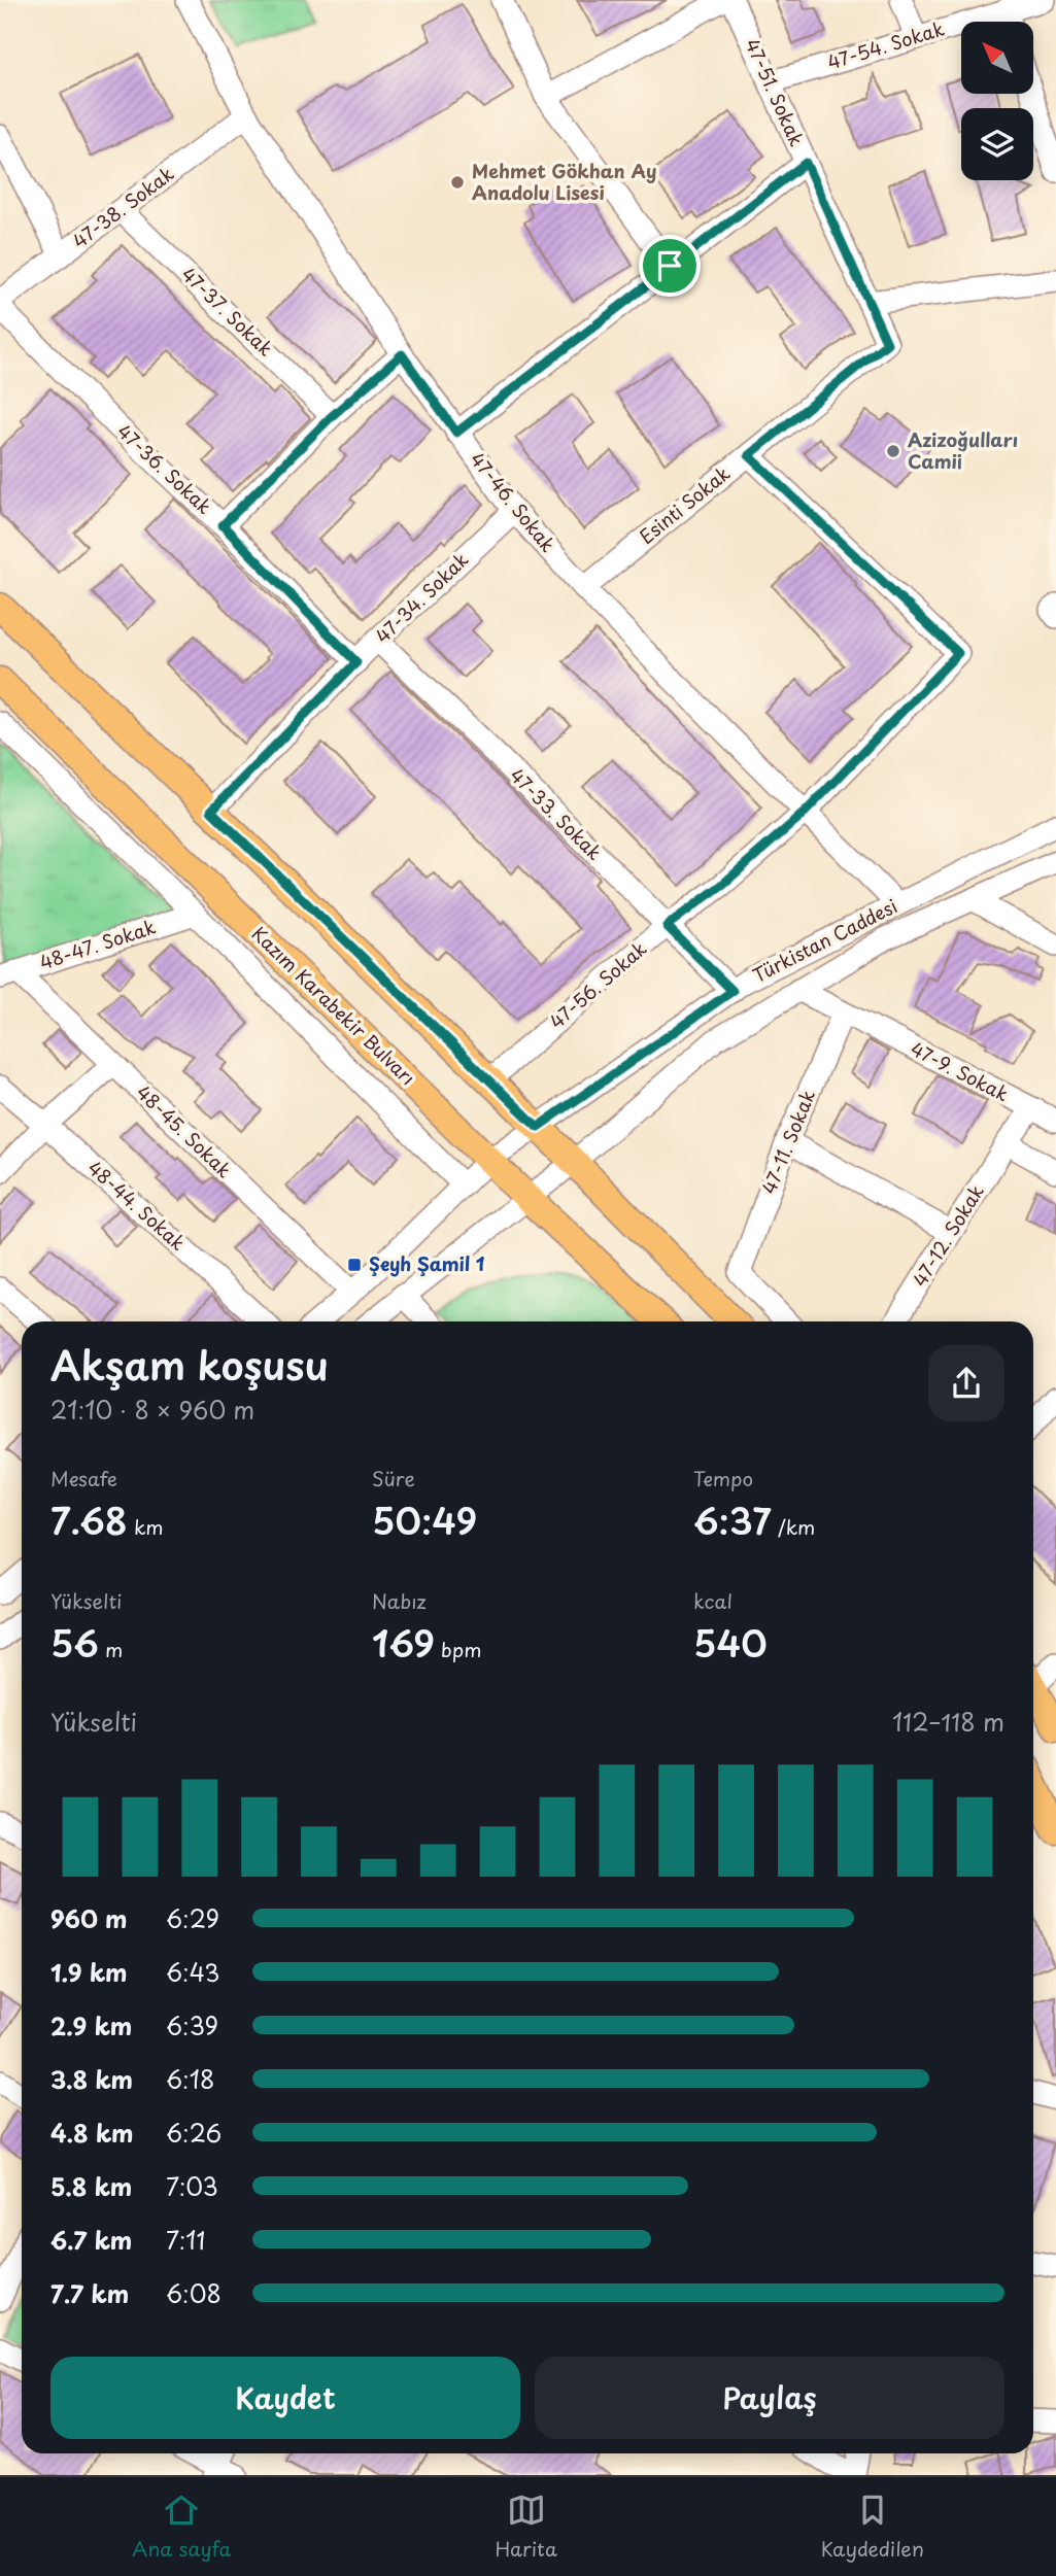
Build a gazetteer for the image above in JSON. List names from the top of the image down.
{
  "streets": {
    "main road": ["Kazım Karabekir Bulvarı"],
    "street": [
      "47-54. Sokak",
      "47-51. Sokak",
      "47-38. Sokak",
      "47-37. Sokak",
      "47-36. Sokak",
      "47-46. Sokak",
      "Esinti Sokak",
      "47-34. Sokak",
      "47-33. Sokak",
      "Türkistan Caddesi",
      "48-47. Sokak",
      "47-56. Sokak",
      "47-9. Sokak",
      "48-45. Sokak",
      "47-11. Sokak",
      "48-44. Sokak",
      "47-12. Sokak"
    ]
  },
  "crossings": [
    ["47-54. Sokak", "47-51. Sokak"],
    ["47-51. Sokak", "Esinti Sokak"],
    ["47-38. Sokak", "47-37. Sokak"],
    ["47-38. Sokak", "47-46. Sokak"],
    ["47-36. Sokak", "47-34. Sokak"],
    ["47-46. Sokak", "Esinti Sokak"],
    ["47-46. Sokak", "47-34. Sokak"],
    ["47-46. Sokak", "Türkistan Caddesi"],
    ["47-46. Sokak", "47-56. Sokak"],
    ["Esinti Sokak", "47-56. Sokak"],
    ["47-34. Sokak", "47-33. Sokak"],
    ["47-33. Sokak", "Türkistan Caddesi"],
    ["47-33. Sokak", "47-56. Sokak"],
    ["Türkistan Caddesi", "Kazım Karabekir Bulvarı"],
    ["Türkistan Caddesi", "47-9. Sokak"],
    ["Türkistan Caddesi", "48-45. Sokak"],
    ["48-47. Sokak", "48-45. Sokak"],
    ["47-9. Sokak", "47-11. Sokak"],
    ["47-9. Sokak", "47-12. Sokak"]
  ],
  "places": {
    "other": ["Mehmet Gökhan Ay Anadolu Lisesi", "Azizoğulları Camii"],
    "transit": ["Şeyh Şamil 1"]
  },
  "north": "top left",
  "page": {
    "heading": ["Akşam koşusu", "21:10 · 8 × 960 m"],
    "stats": [
      ["Mesafe", "7.68 km"],
      ["Süre", "50:49"],
      ["Tempo", "6:37 /km"],
      ["Yükselti", "56 m"],
      ["Nabız", "169 bpm"],
      ["kcal", "540"]
    ],
    "chart": ["Yükselti", "112–118 m"],
    "list": [
      {
        "name": "960 m",
        "note": "6:29"
      },
      {
        "name": "1.9 km",
        "note": "6:43"
      },
      {
        "name": "2.9 km",
        "note": "6:39"
      },
      {
        "name": "3.8 km",
        "note": "6:18"
      },
      {
        "name": "4.8 km",
        "note": "6:26"
      },
      {
        "name": "5.8 km",
        "note": "7:03"
      },
      {
        "name": "6.7 km",
        "note": "7:11"
      },
      {
        "name": "7.7 km",
        "note": "6:08"
      }
    ],
    "buttons": ["Kaydet", "Paylaş"],
    "tabs": ["Ana sayfa", "Harita", "Kaydedilen"]
  }
}
